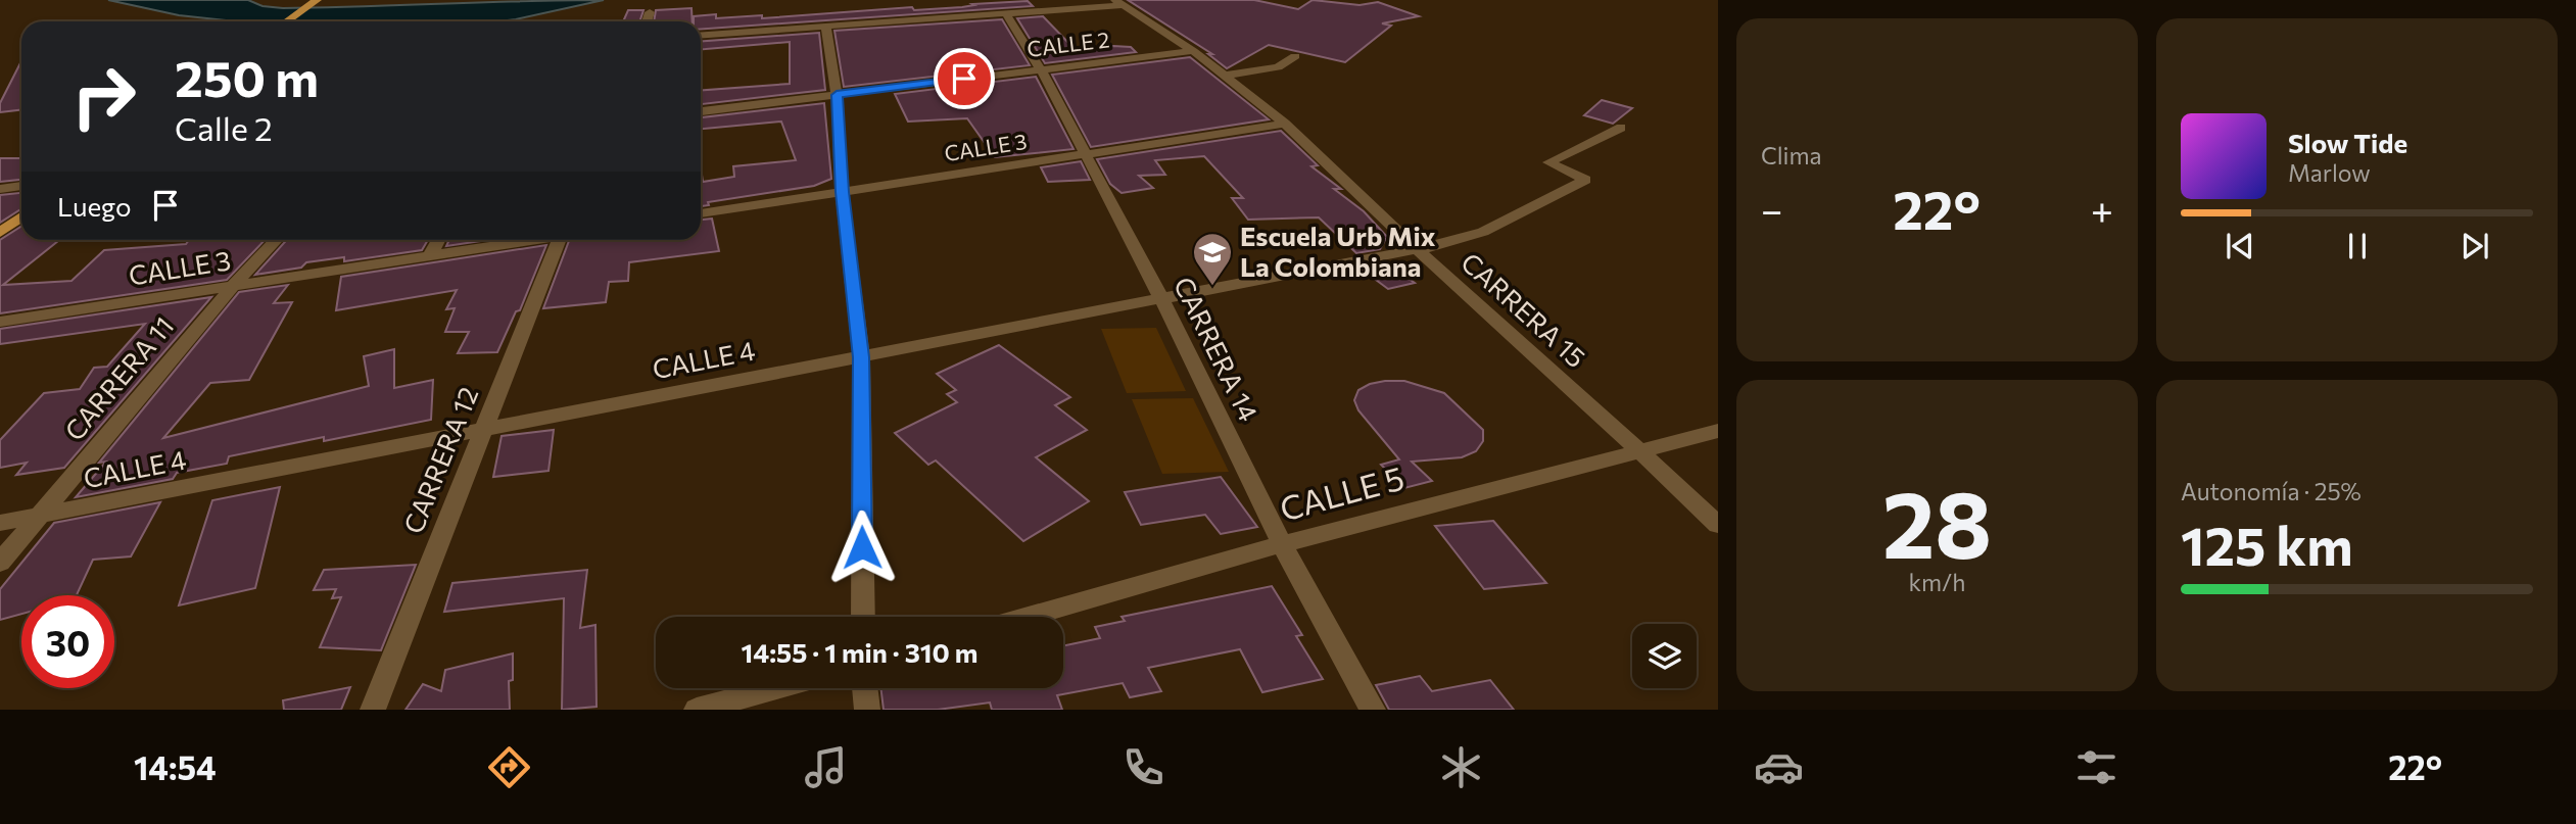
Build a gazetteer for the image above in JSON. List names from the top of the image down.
{
  "streets": {
    "street": [
      "CALLE 2",
      "CALLE 3",
      "CARRERA 15",
      "CARRERA 14",
      "CALLE 4",
      "CARRERA 11",
      "CARRERA 12",
      "CALLE 5"
    ]
  },
  "crossings": [
    ["CALLE 2", "CARRERA 15"],
    ["CALLE 2", "CARRERA 14"],
    ["CALLE 3", "CARRERA 15"],
    ["CALLE 3", "CARRERA 14"],
    ["CALLE 3", "CARRERA 11"],
    ["CARRERA 15", "CALLE 4"],
    ["CARRERA 15", "CALLE 5"],
    ["CARRERA 14", "CALLE 4"],
    ["CARRERA 14", "CALLE 5"],
    ["CALLE 4", "CARRERA 11"],
    ["CALLE 4", "CARRERA 12"]
  ],
  "places": {
    "school or university": ["Escuela Urb Mix La Colombiana"]
  },
  "page": {
    "tile": [
      "Clima",
      ["28", "km/h"],
      ["Autonomía · 25%", "125 km"]
    ],
    "turn": ["250 m", "Calle 2"],
    "song": ["Slow Tide", "Marlow"],
    "then": "Luego",
    "heat": ["−", "22°", "+"],
    "limit": "30",
    "trip": "14:55 · 1 min · 310 m",
    "tabs": ["14:54", "22°"]
  }
}
